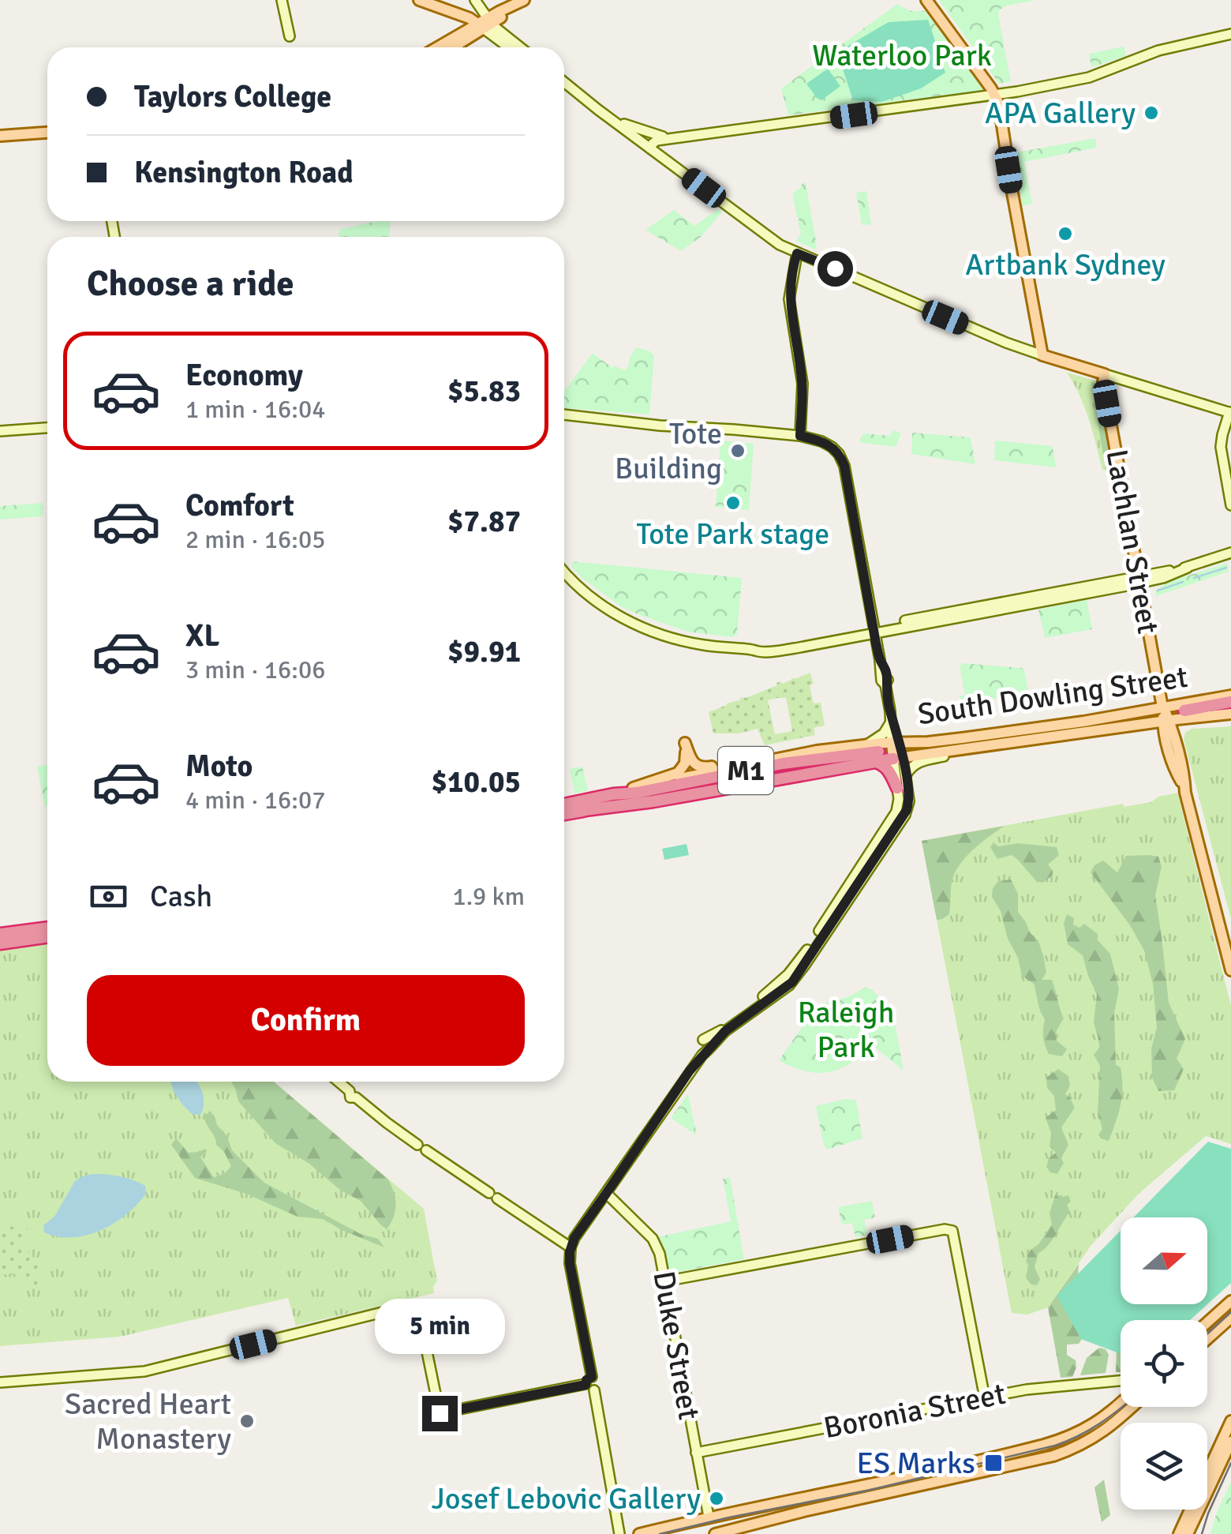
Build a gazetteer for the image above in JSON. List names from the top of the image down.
{
  "streets": {
    "highway": ["South Dowling Street", "M1"],
    "main road": ["Lachlan Street"],
    "street": ["Duke Street", "Boronia Street"]
  },
  "crossings": [
    ["Lachlan Street", "South Dowling Street"],
    ["South Dowling Street", "M1"],
    ["Duke Street", "Boronia Street"]
  ],
  "parks": ["Waterloo Park", "Raleigh Park"],
  "places": {
    "other": [
      "APA Gallery",
      "Artbank Sydney",
      "Tote Building",
      "Tote Park stage",
      "Sacred Heart Monastery",
      "Josef Lebovic Gallery"
    ],
    "transit": ["ES Marks"]
  },
  "north": "right",
  "page": {
    "banner": ["Taylors College", "Kensington Road"],
    "heading": "Choose a ride",
    "list": [
      {
        "name": "Economy",
        "note": "1 min · 16:04",
        "value": "$5.83"
      },
      {
        "name": "Comfort",
        "note": "2 min · 16:05",
        "value": "$7.87"
      },
      {
        "name": "XL",
        "note": "3 min · 16:06",
        "value": "$9.91"
      },
      {
        "name": "Moto",
        "note": "4 min · 16:07",
        "value": "$10.05"
      }
    ],
    "pay": ["Cash", "1.9 km"],
    "buttons": "Confirm",
    "bubble": "5 min"
  }
}
